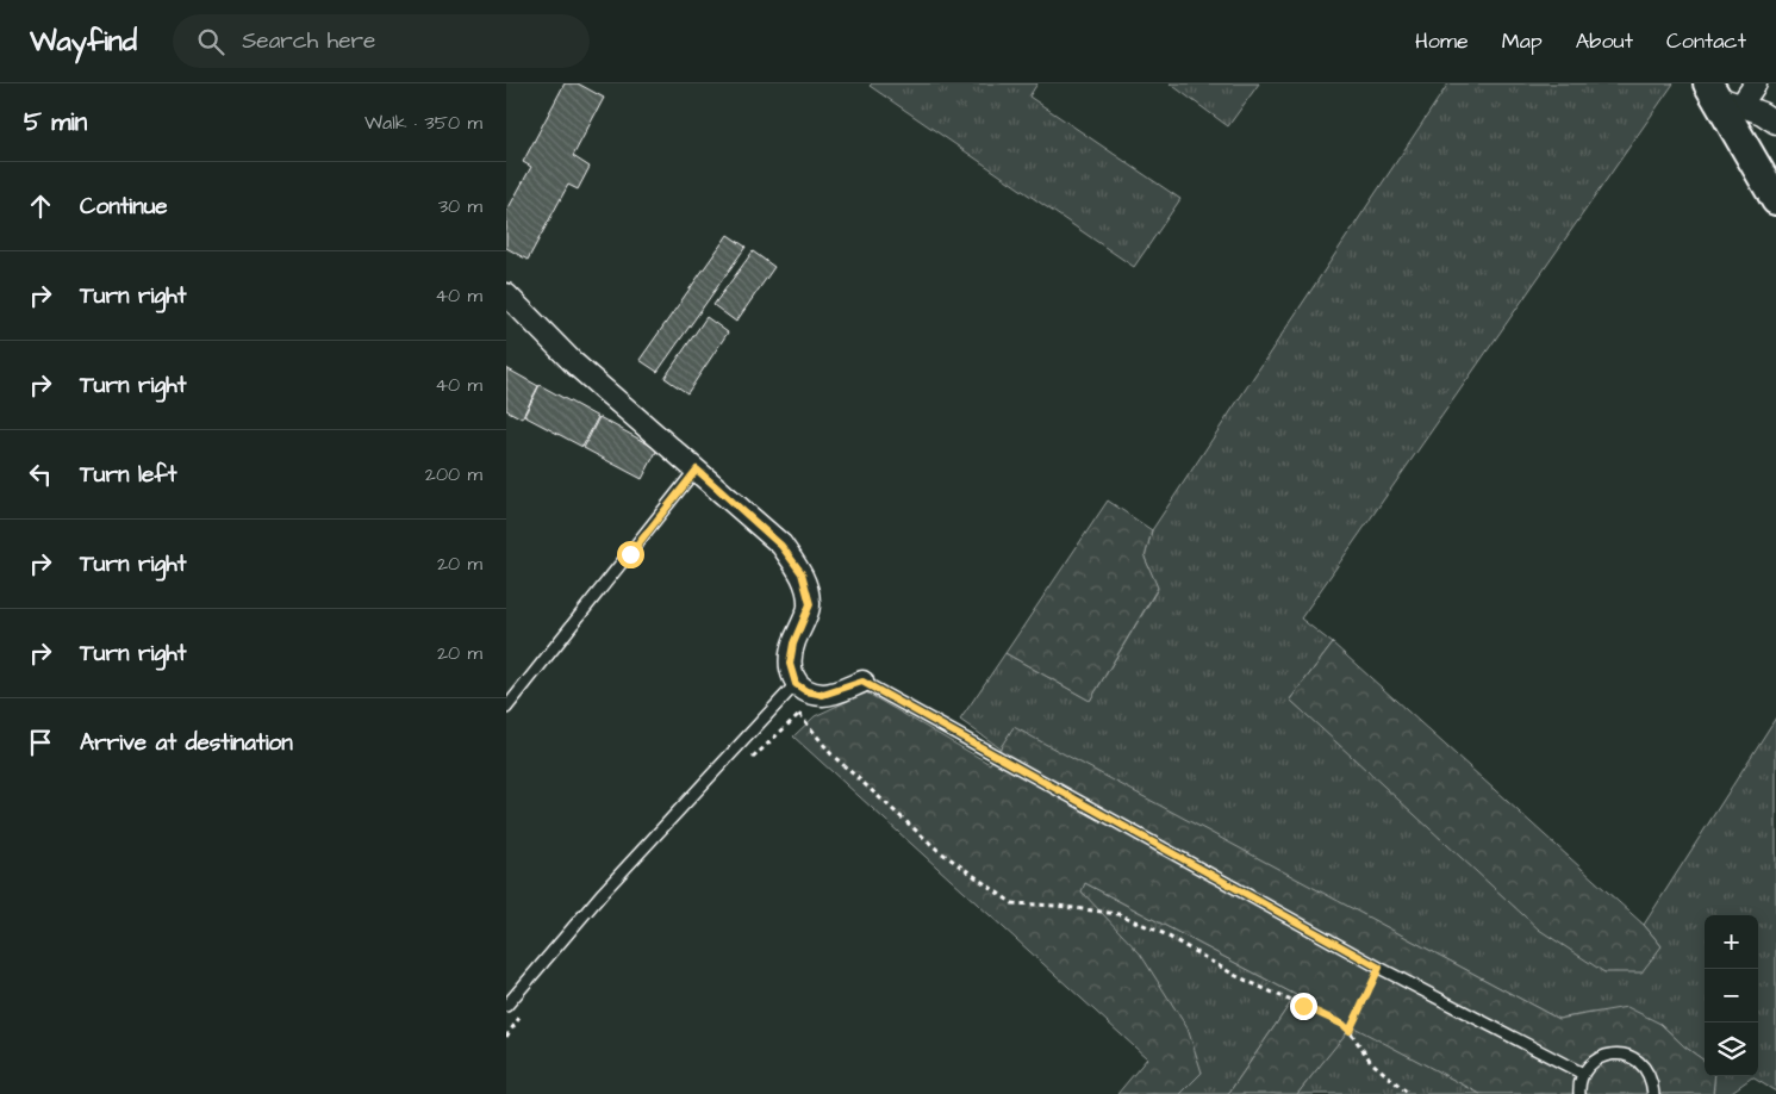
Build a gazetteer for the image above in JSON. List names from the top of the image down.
{
  "page": {
    "header": "Wayfind",
    "search": "Search here",
    "nav": [
      "Home",
      "Map",
      "About",
      "Contact"
    ],
    "heading": ["5 min", "Walk · 350 m"],
    "list": [
      ["Continue", "30 m"],
      ["Turn right", "40 m"],
      ["Turn right", "40 m"],
      ["Turn left", "200 m"],
      ["Turn right", "20 m"],
      ["Turn right", "20 m"],
      "Arrive at destination"
    ],
    "map_buttons": ["+", "−"]
  }
}
